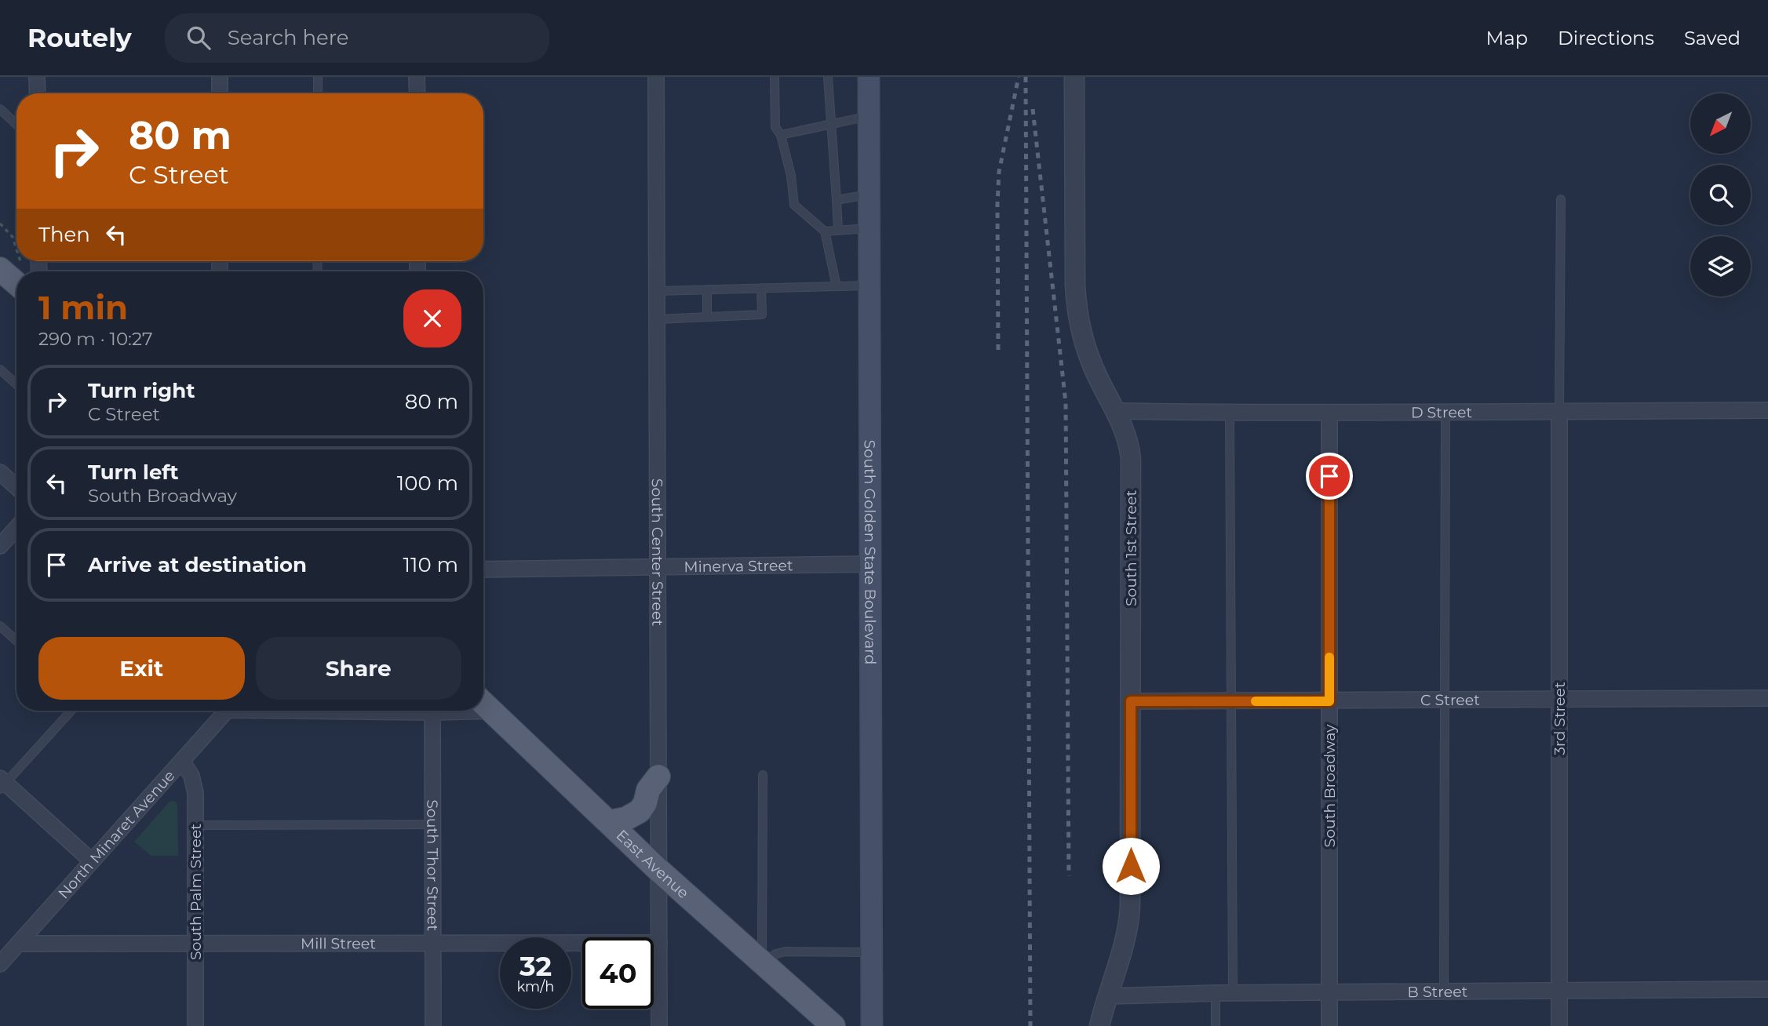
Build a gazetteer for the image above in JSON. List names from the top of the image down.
{
  "streets": {
    "main road": ["South Golden State Boulevard", "East Avenue"],
    "street": [
      "D Street",
      "South 1st Street",
      "South Center Street",
      "Minerva Street",
      "C Street",
      "3rd Street",
      "South Broadway",
      "North Minaret Avenue",
      "South Thor Street",
      "South Palm Street",
      "Mill Street",
      "B Street"
    ]
  },
  "crossings": [
    ["D Street", "South 1st Street"],
    ["D Street", "3rd Street"],
    ["D Street", "South Broadway"],
    ["South 1st Street", "C Street"],
    ["South 1st Street", "B Street"],
    ["South Center Street", "Minerva Street"],
    ["South Center Street", "East Avenue"],
    ["South Center Street", "Mill Street"],
    ["South Golden State Boulevard", "Minerva Street"],
    ["C Street", "3rd Street"],
    ["C Street", "South Broadway"],
    ["3rd Street", "B Street"],
    ["South Broadway", "B Street"],
    ["North Minaret Avenue", "South Palm Street"],
    ["North Minaret Avenue", "Mill Street"],
    ["South Thor Street", "Mill Street"],
    ["South Palm Street", "Mill Street"]
  ],
  "north": "bottom left",
  "page": {
    "header": "Routely",
    "search": "Search here",
    "nav": ["Map", "Directions", "Saved"],
    "turn": ["80 m", "C Street"],
    "then": "Then",
    "heading": ["1 min", "290 m · 10:27"],
    "list": [
      {
        "name": "Turn right",
        "note": "C Street",
        "value": "80 m"
      },
      {
        "name": "Turn left",
        "note": "South Broadway",
        "value": "100 m"
      },
      {
        "name": "Arrive at destination",
        "value": "110 m"
      }
    ],
    "buttons": ["Exit", "Share"],
    "speed": "32 km/h",
    "limit": "40"
  }
}
